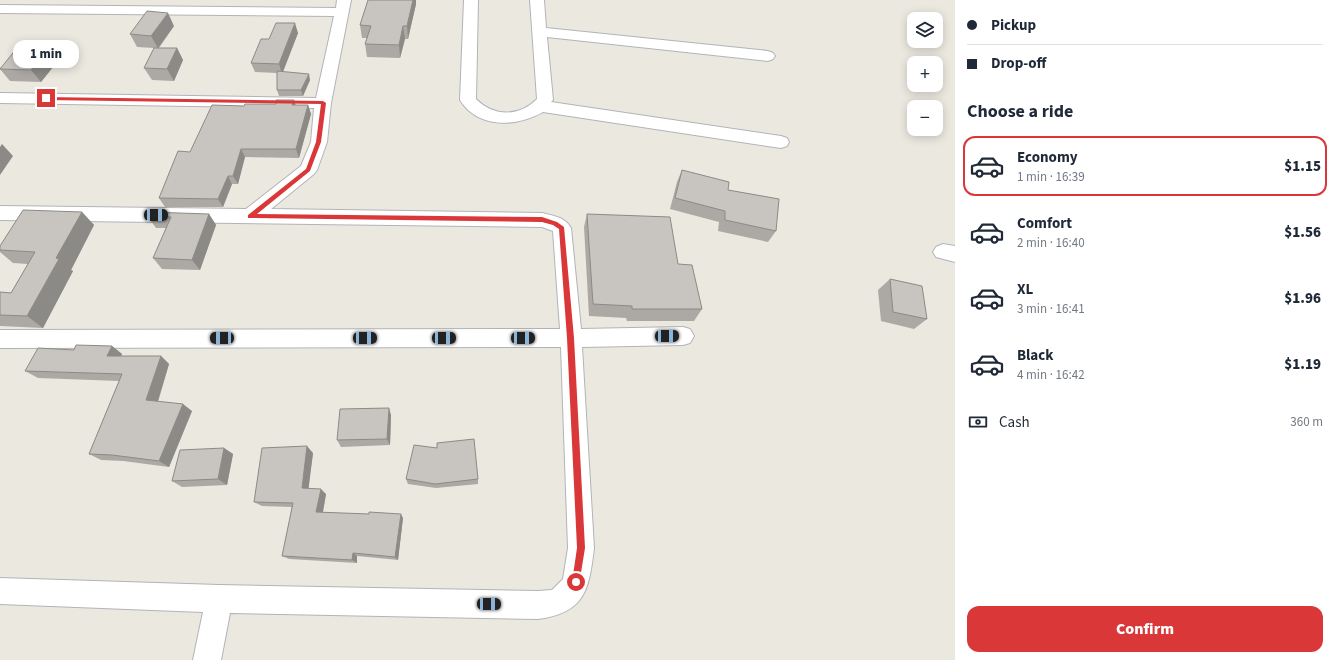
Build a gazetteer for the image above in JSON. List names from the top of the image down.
{
  "page": {
    "banner": ["Pickup", "Drop-off"],
    "map_buttons": ["+", "−"],
    "bubble": "1 min",
    "heading": "Choose a ride",
    "list": [
      {
        "name": "Economy",
        "note": "1 min · 16:39",
        "value": "$1.15"
      },
      {
        "name": "Comfort",
        "note": "2 min · 16:40",
        "value": "$1.56"
      },
      {
        "name": "XL",
        "note": "3 min · 16:41",
        "value": "$1.96"
      },
      {
        "name": "Black",
        "note": "4 min · 16:42",
        "value": "$1.19"
      }
    ],
    "pay": ["Cash", "360 m"],
    "buttons": "Confirm"
  }
}
